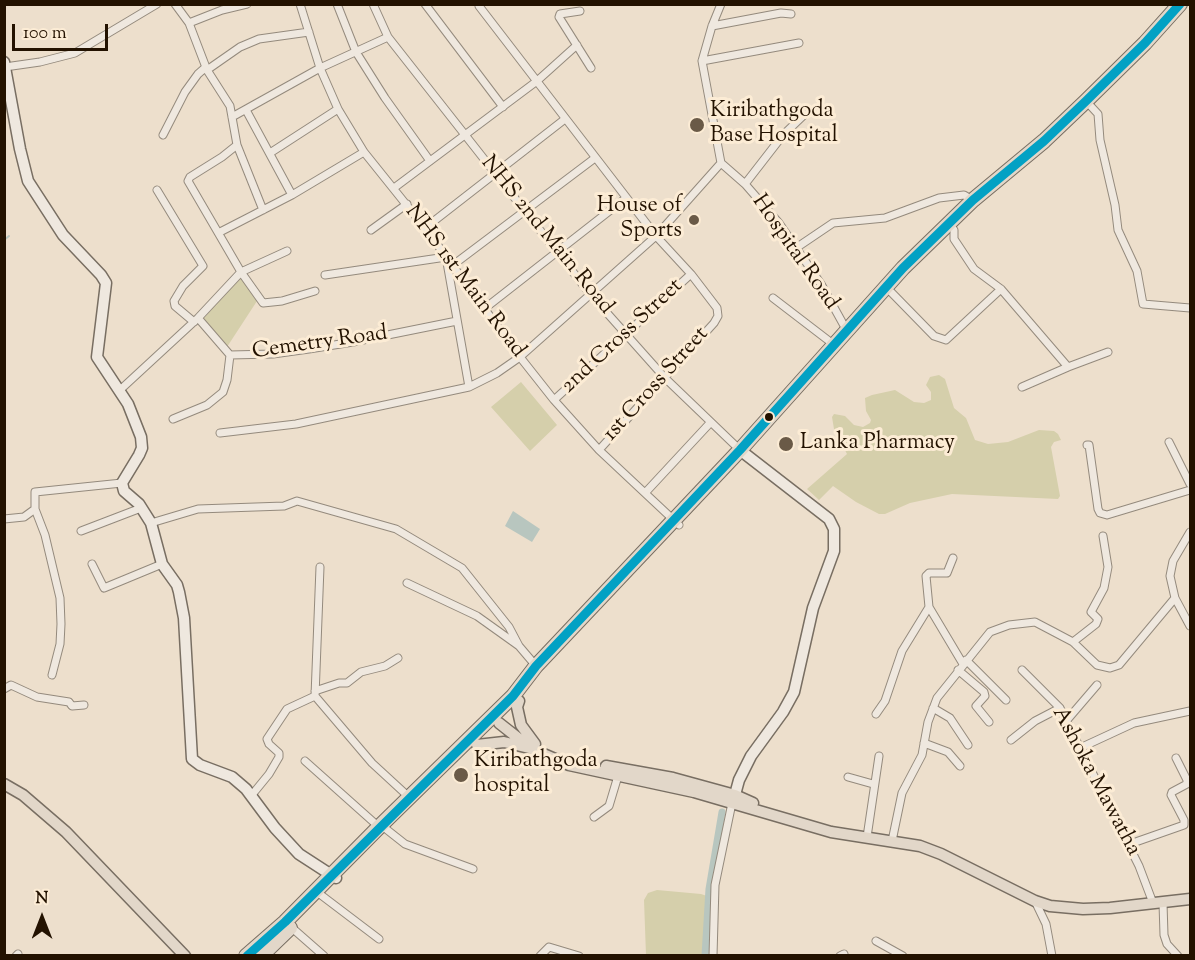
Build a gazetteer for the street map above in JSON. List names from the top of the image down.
{
  "streets": {
    "street": [
      "NHS 2nd Main Road",
      "Hospital Road",
      "NHS 1st Main Road",
      "2nd Cross Street",
      "Cemetry Road",
      "1st Cross Street",
      "Ashoka Mawatha"
    ]
  },
  "crossings": [
    ["NHS 2nd Main Road", "2nd Cross Street"],
    ["NHS 2nd Main Road", "1st Cross Street"],
    ["NHS 1st Main Road", "2nd Cross Street"],
    ["NHS 1st Main Road", "1st Cross Street"],
    ["2nd Cross Street", "1st Cross Street"]
  ],
  "places": [
    "Kiribathgoda Base Hospital",
    "House of Sports",
    "Lanka Pharmacy",
    "Kiribathgoda hospital"
  ],
  "scale_bar": "100 m",
  "north": "top"
}
